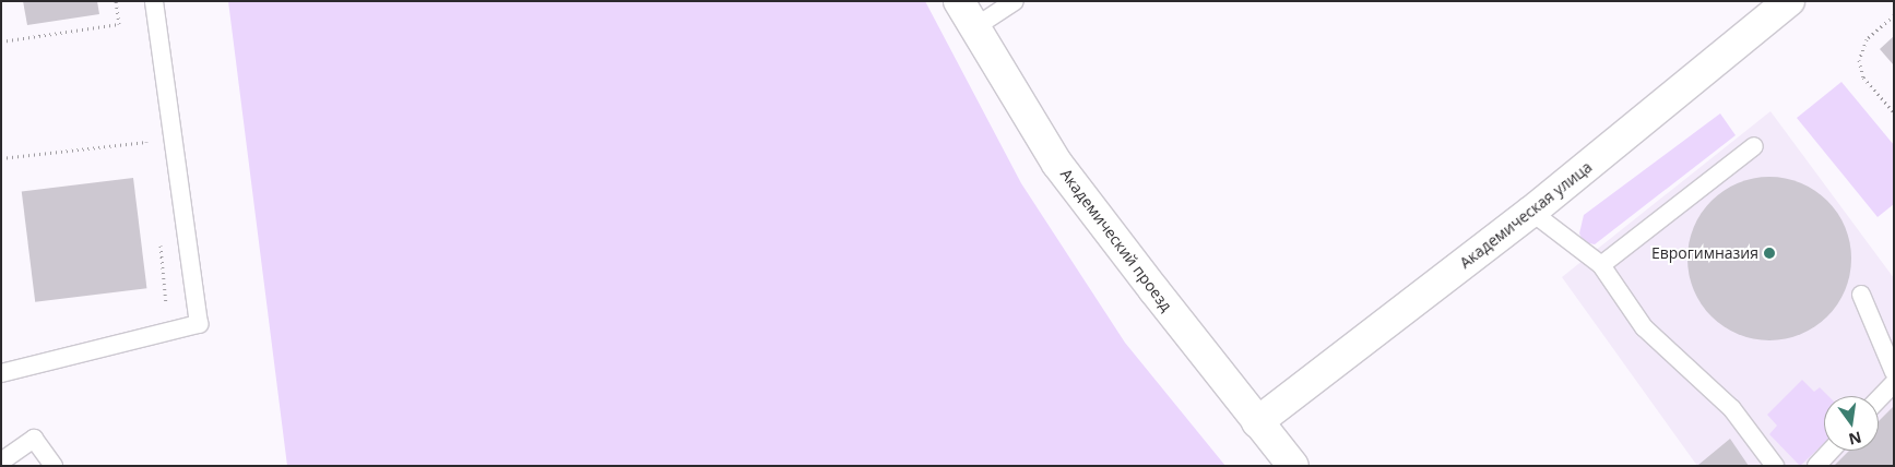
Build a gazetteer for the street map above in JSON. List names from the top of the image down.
{
  "streets": {
    "street": ["Академическая улица", "Академический проезд"]
  },
  "crossings": [
    ["Академическая улица", "Академический проезд"]
  ],
  "places": ["Еврогимназия"],
  "north": "bottom"
}
